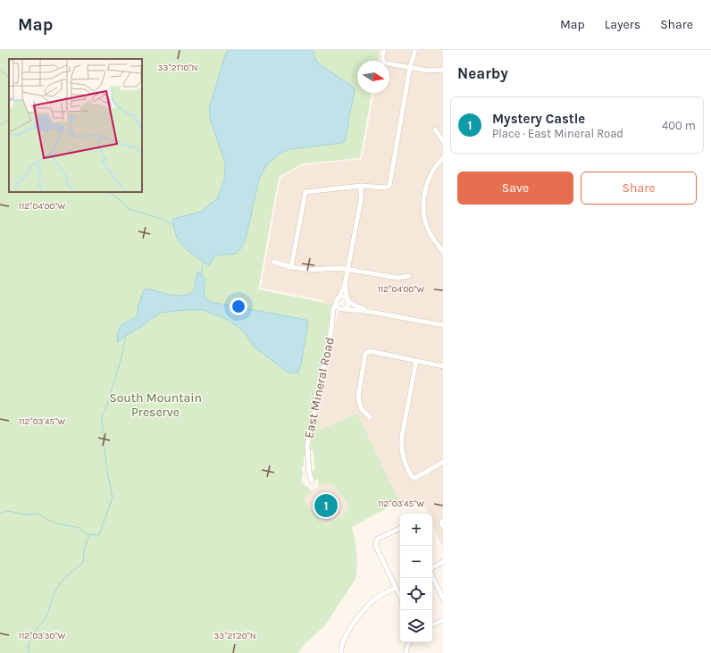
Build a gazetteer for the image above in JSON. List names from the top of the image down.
{
  "streets": {
    "street": ["East Mineral Road"]
  },
  "parks": ["South Mountain Preserve"],
  "north": "right",
  "page": {
    "header": "Map",
    "nav": ["Map", "Layers", "Share"],
    "heading": "Nearby",
    "list": [
      {
        "mark": "1",
        "name": "Mystery Castle",
        "note": "Place · East Mineral Road",
        "value": "400 m"
      }
    ],
    "buttons": ["Save", "Share"],
    "pins": "1",
    "map_buttons": ["+", "−"]
  },
  "coordinates": [
    "33°21'10\"N",
    "112°04'00\"W",
    "112°03'45\"W",
    "112°03'30\"W",
    "33°21'20\"N"
  ]
}
